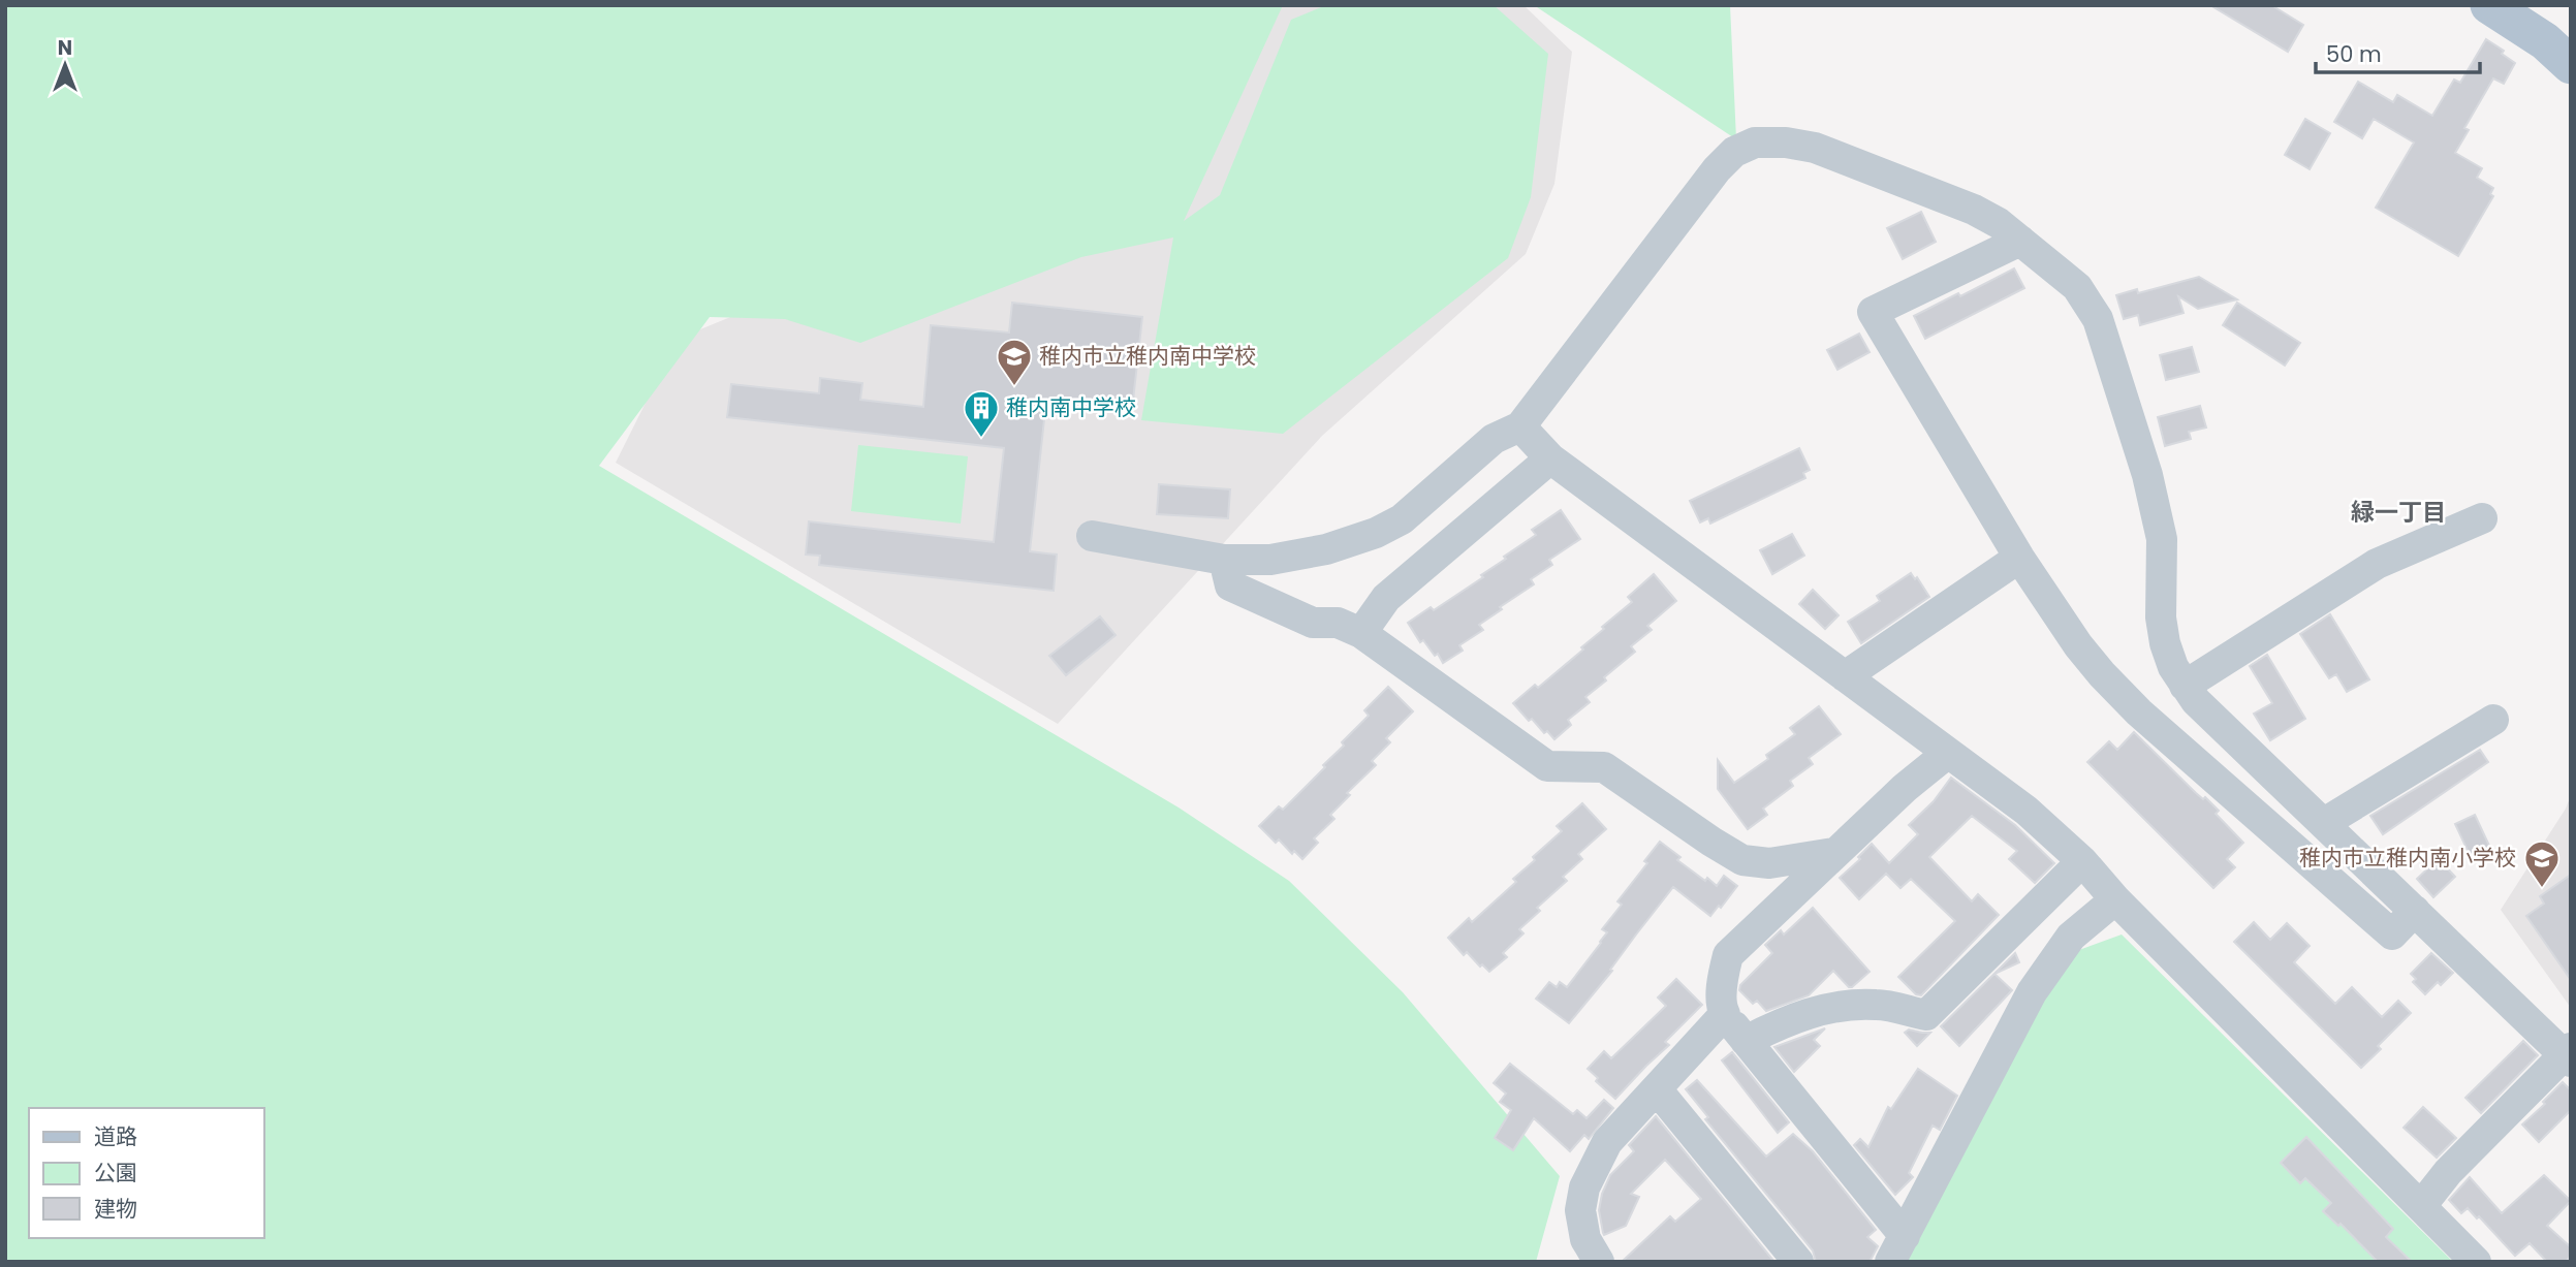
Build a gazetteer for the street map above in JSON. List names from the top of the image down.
{
  "districts": ["緑一丁目"],
  "places": {
    "school or university": ["稚内市立稚内南中学校", "稚内市立稚内南小学校"],
    "building": ["稚内南中学校"]
  },
  "legend": ["道路", "公園", "建物"],
  "scale_bar": "50 m",
  "north": "top"
}
